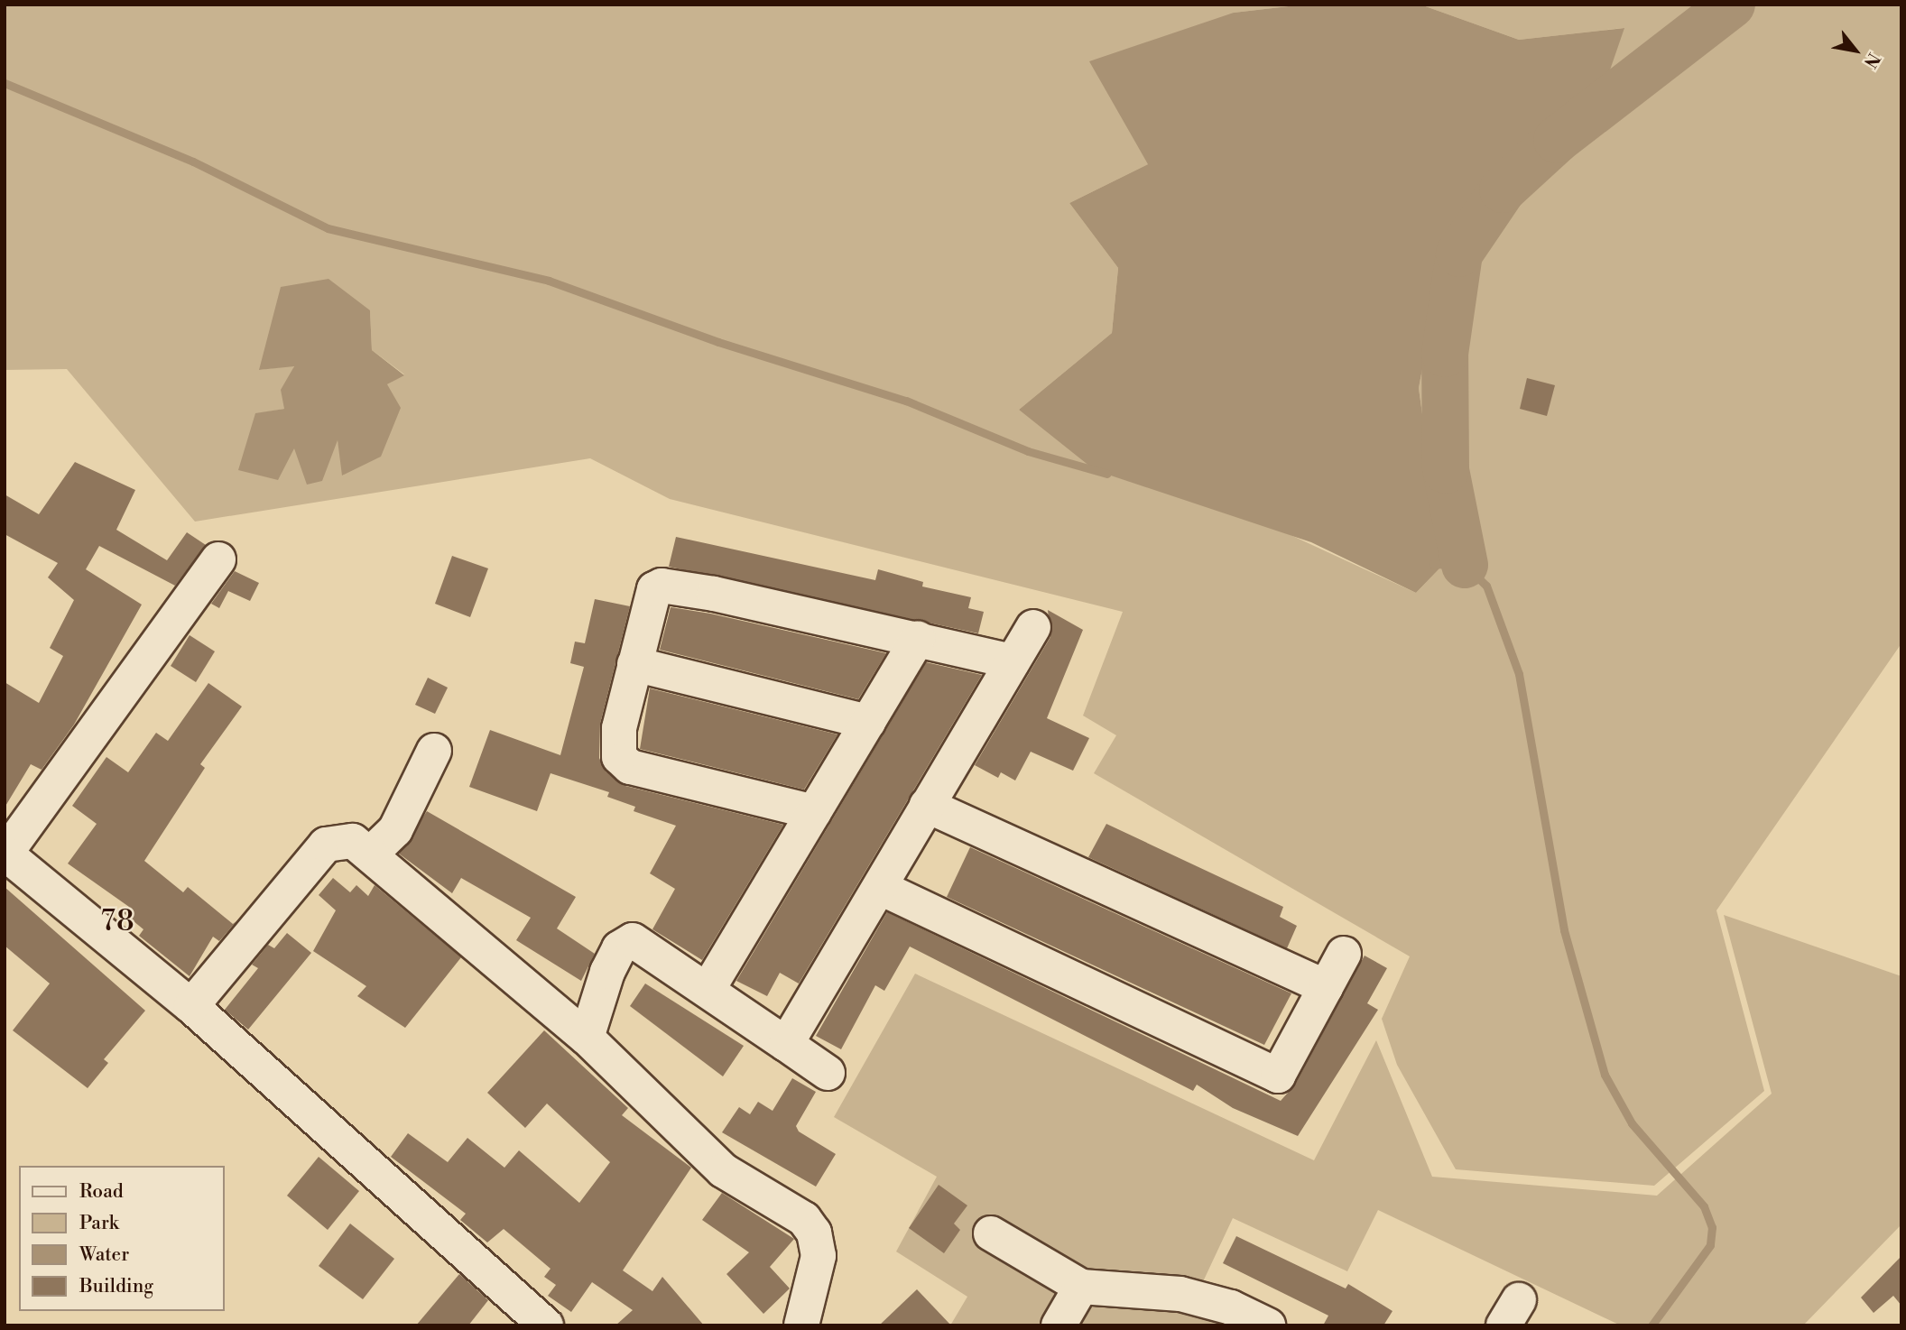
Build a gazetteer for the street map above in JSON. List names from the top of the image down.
{
  "districts": ["78"],
  "legend": [
    "Road",
    "Park",
    "Water",
    "Building"
  ],
  "north": "bottom right"
}
